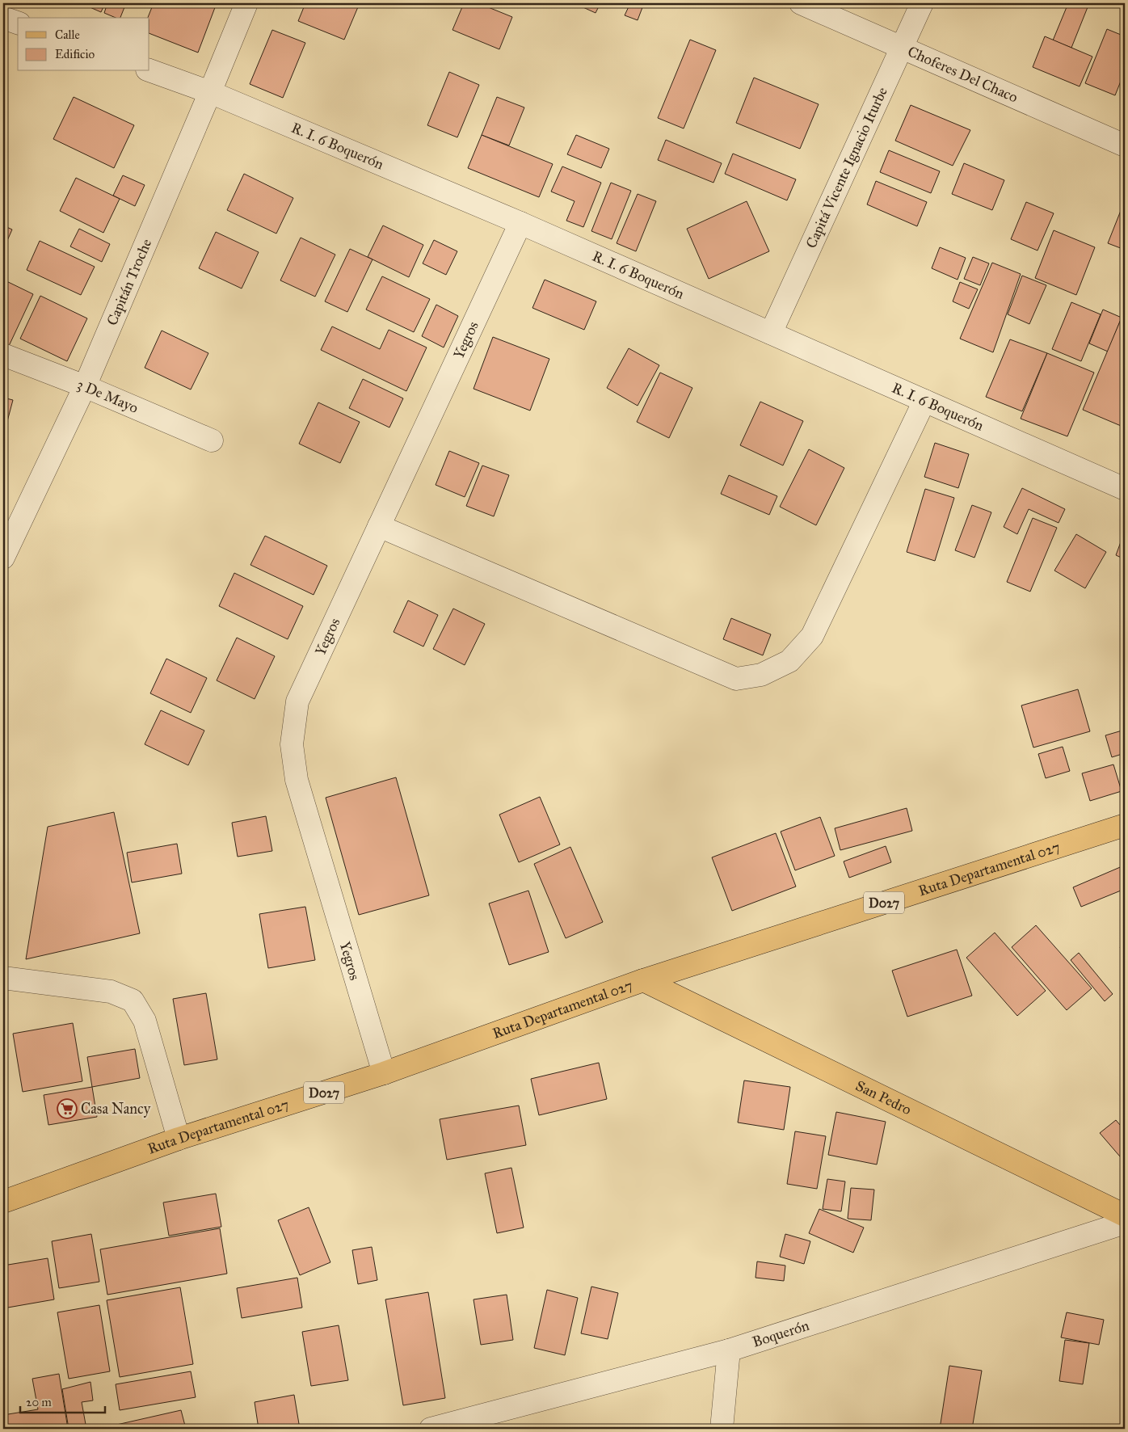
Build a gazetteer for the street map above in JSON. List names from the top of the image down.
{
  "streets": {
    "main road": ["Ruta Departamental 027", "D027", "San Pedro"],
    "street": [
      "Choferes Del Chaco",
      "R. I. 6 Boquerón",
      "Capitá Vicente Ignacio Iturbe",
      "Capitán Troche",
      "Yegros",
      "3 De Mayo",
      "Boquerón"
    ]
  },
  "crossings": [
    ["Choferes Del Chaco", "Capitá Vicente Ignacio Iturbe"],
    ["R. I. 6 Boquerón", "Capitá Vicente Ignacio Iturbe"],
    ["R. I. 6 Boquerón", "Capitán Troche"],
    ["R. I. 6 Boquerón", "Yegros"],
    ["Capitán Troche", "3 De Mayo"],
    ["Yegros", "Ruta Departamental 027"],
    ["Ruta Departamental 027", "San Pedro"]
  ],
  "places": {
    "supermarket": ["Casa Nancy"]
  },
  "legend": ["Calle", "Edificio"],
  "scale_bar": "20 m"
}
